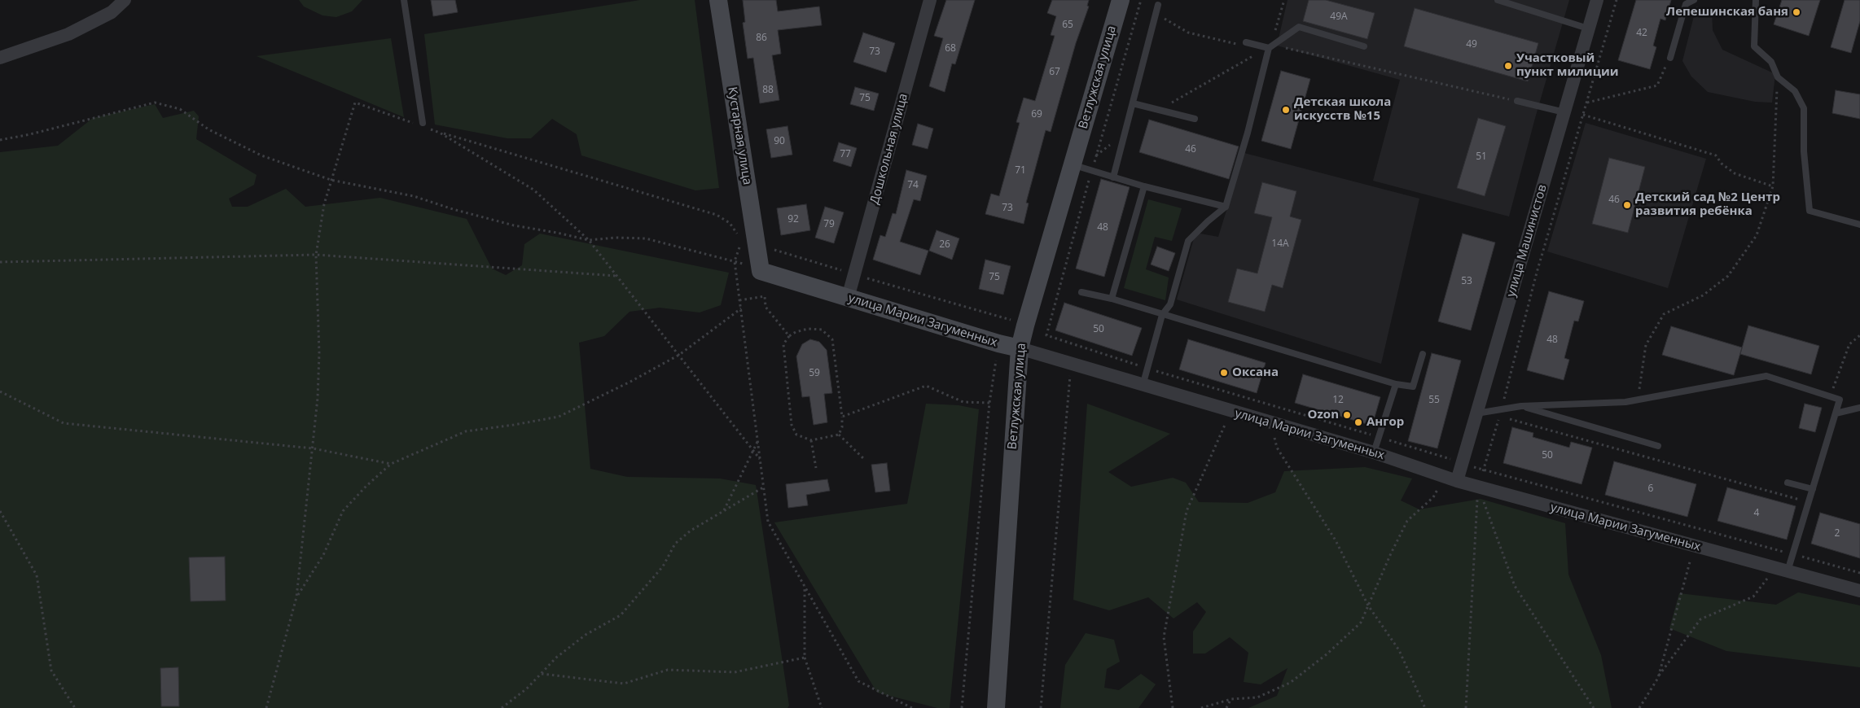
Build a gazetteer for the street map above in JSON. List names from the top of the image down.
{
  "streets": {
    "main road": ["Ветлужская улица", "Кустарная улица", "улица Марии Загуменных"],
    "street": ["Дошкольная улица", "улица Машинистов"]
  },
  "crossings": [
    ["Ветлужская улица", "улица Марии Загуменных"],
    ["Кустарная улица", "улица Марии Загуменных"],
    ["Дошкольная улица", "улица Марии Загуменных"],
    ["улица Машинистов", "улица Марии Загуменных"]
  ],
  "places": [
    "Лепешинская баня",
    "Участковый пункт милиции",
    "Детская школа искусств №15",
    "Детский сад №2 Центр развития ребёнка",
    "Оксана",
    "Ozon",
    "Ангор"
  ],
  "house_numbers": [
    "49А",
    "65",
    "42",
    "86",
    "49",
    "68",
    "73",
    "67",
    "88",
    "75",
    "69",
    "90",
    "46",
    "77",
    "51",
    "71",
    "74",
    "46",
    "73",
    "92",
    "79",
    "48",
    "14А",
    "26",
    "75",
    "53",
    "50",
    "48",
    "59",
    "12",
    "55",
    "50",
    "6",
    "4",
    "2"
  ]
}
